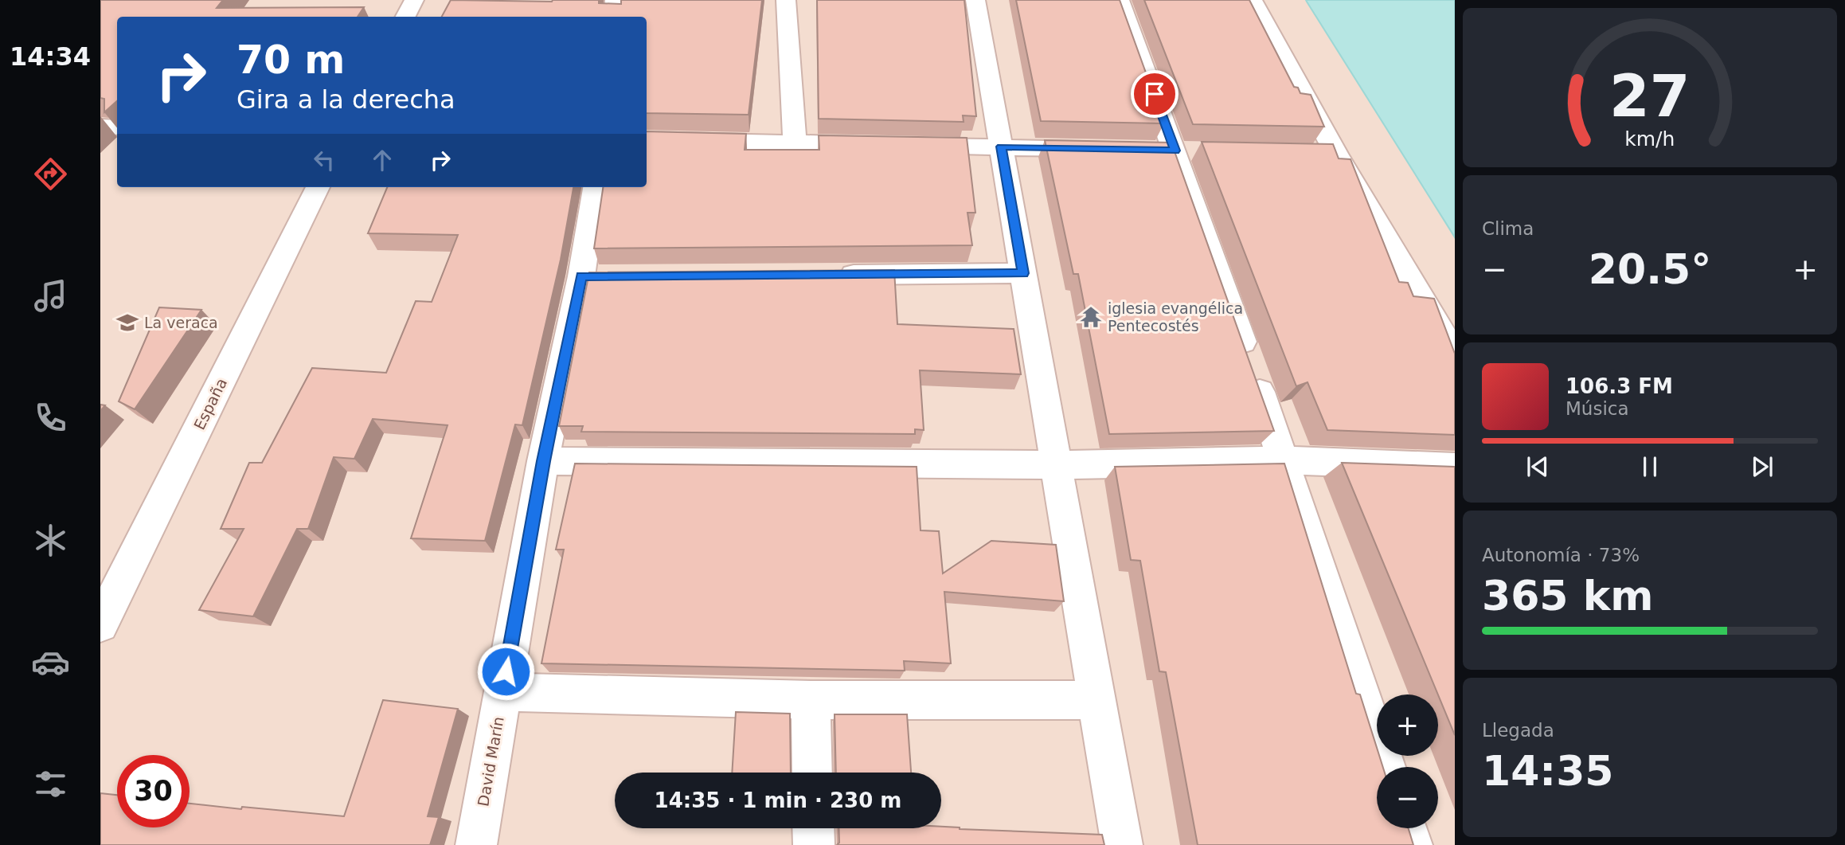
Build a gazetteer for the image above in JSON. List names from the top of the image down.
{
  "streets": {
    "street": ["España", "David Marín"]
  },
  "places": {
    "temple": ["iglesia evangélica Pentecostés"],
    "school or university": ["La veraca"]
  },
  "page": {
    "tabs": "14:34",
    "turn": ["70 m", "Gira a la derecha"],
    "tile": [
      "Clima",
      ["Autonomía · 73%", "365 km"],
      ["Llegada", "14:35"]
    ],
    "heat": ["−", "20.5°", "+"],
    "song": ["106.3 FM", "Música"],
    "map_buttons": ["+", "−"],
    "limit": "30",
    "trip": "14:35 · 1 min · 230 m",
    "gauge": ["27", "km/h"]
  }
}
